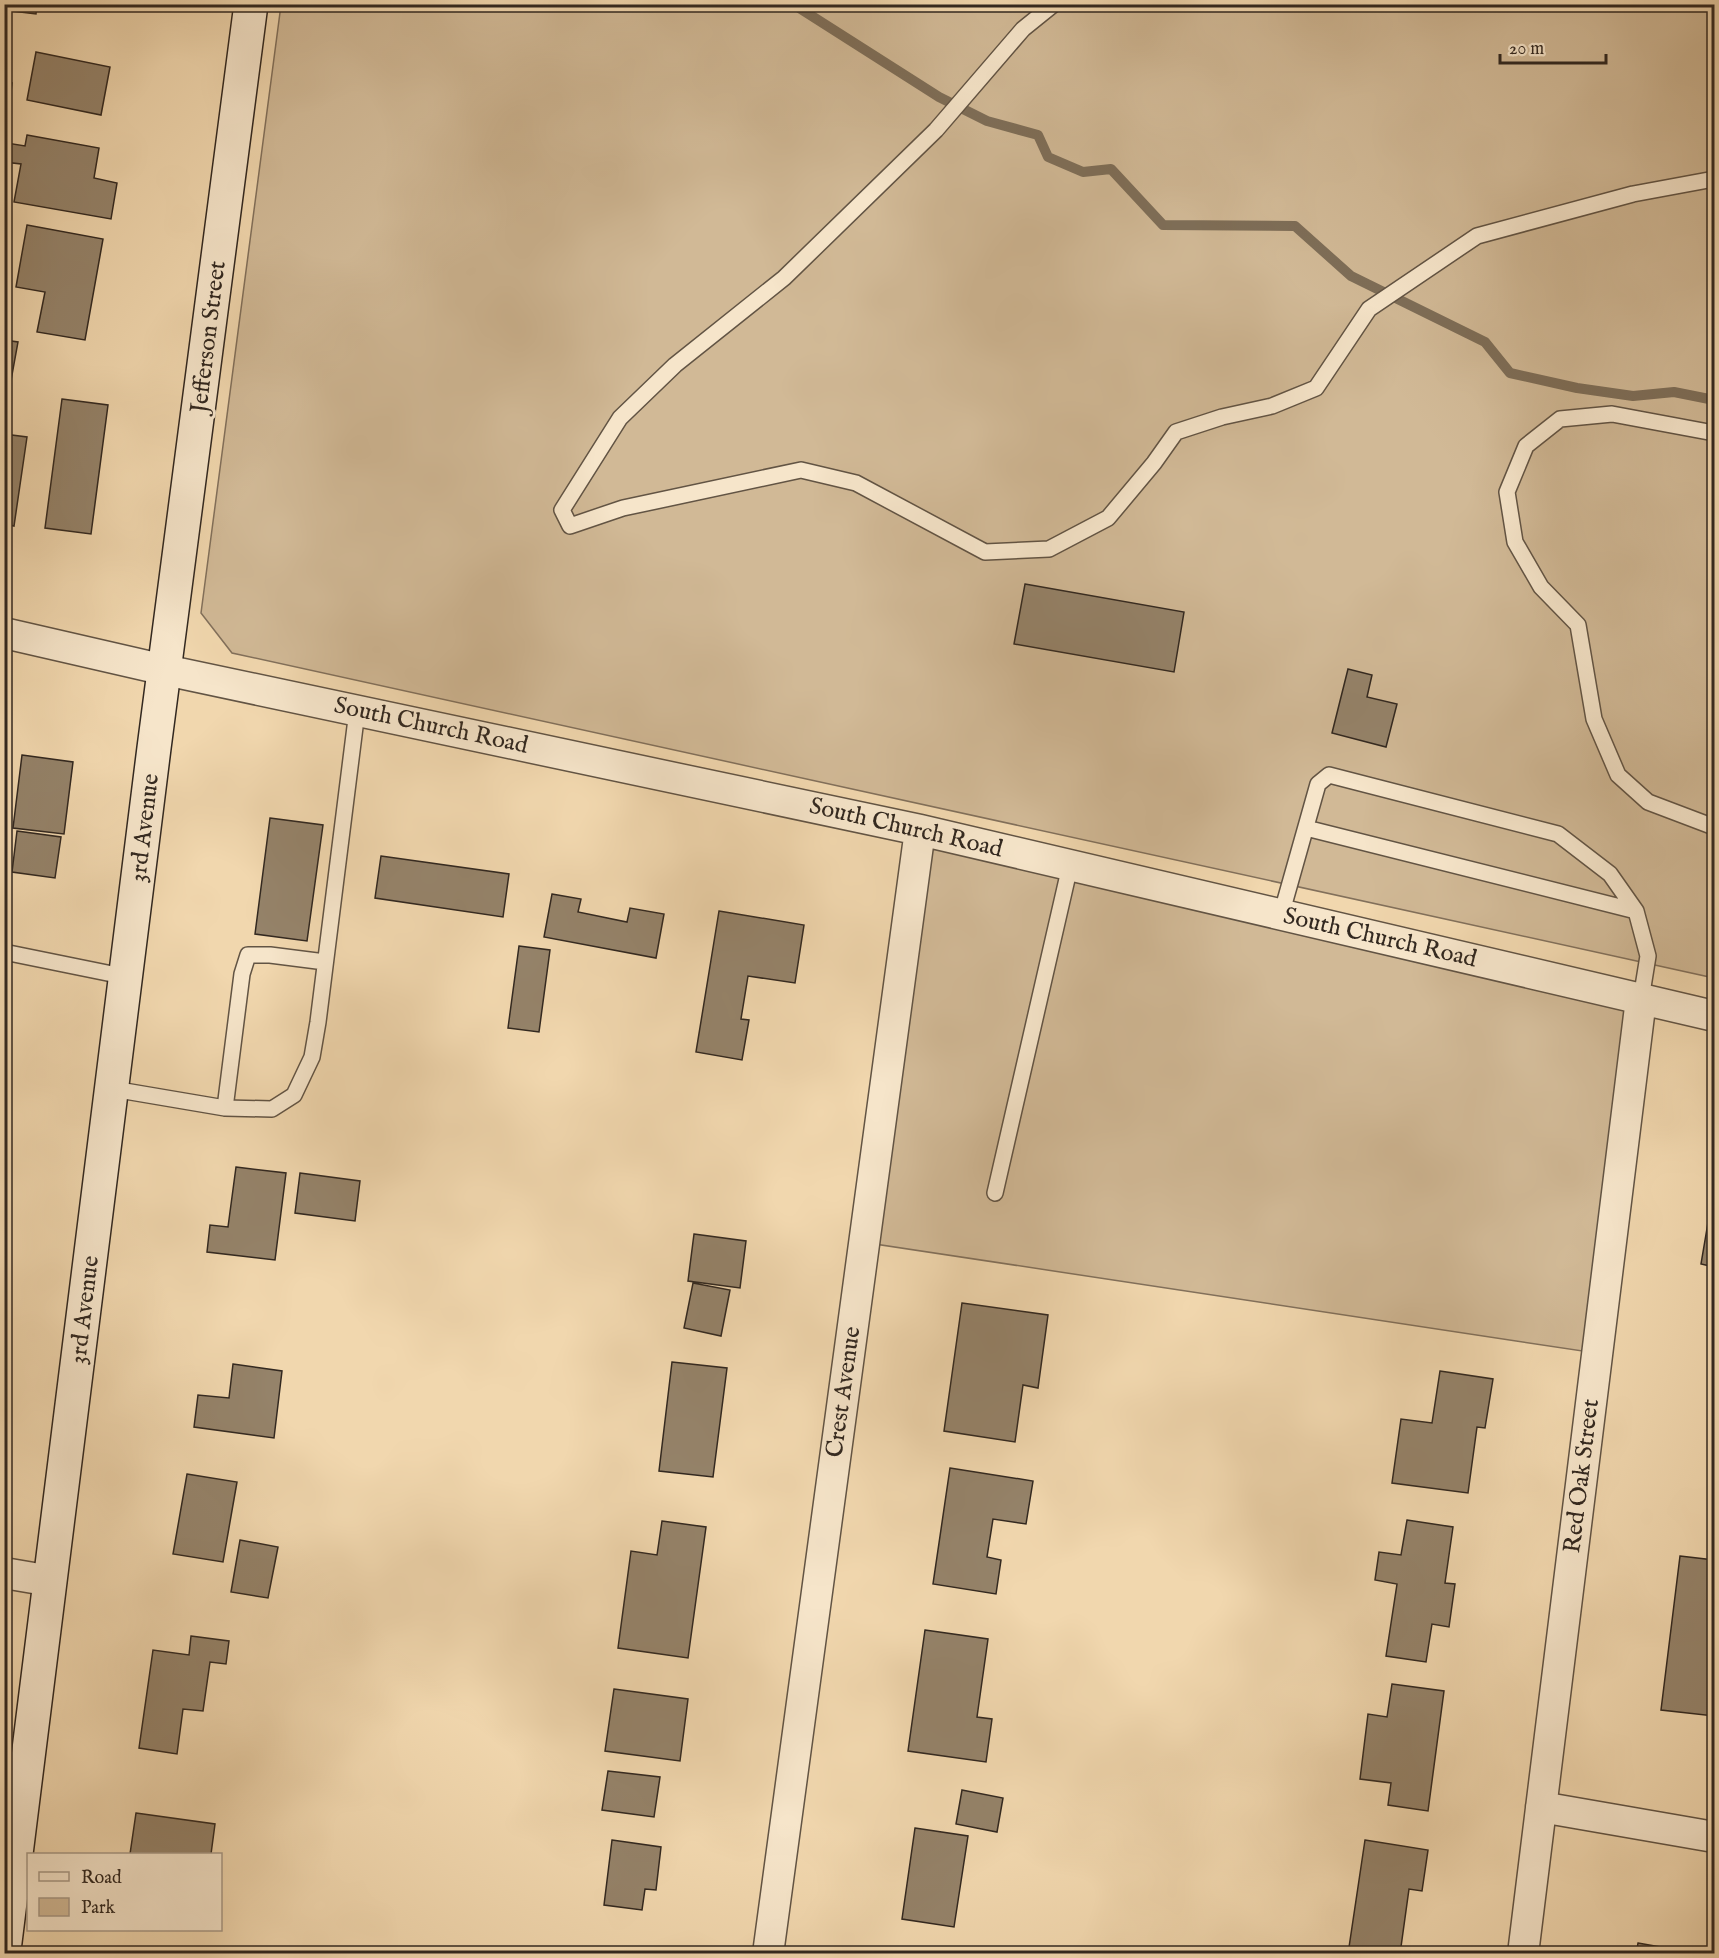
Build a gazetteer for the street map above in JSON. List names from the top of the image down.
{
  "streets": {
    "street": [
      "Jefferson Street",
      "South Church Road",
      "3rd Avenue",
      "Crest Avenue",
      "Red Oak Street"
    ]
  },
  "crossings": [
    ["Jefferson Street", "South Church Road"],
    ["Jefferson Street", "3rd Avenue"],
    ["South Church Road", "3rd Avenue"],
    ["South Church Road", "Crest Avenue"],
    ["South Church Road", "Red Oak Street"]
  ],
  "legend": ["Road", "Park"],
  "scale_bar": "20 m"
}
